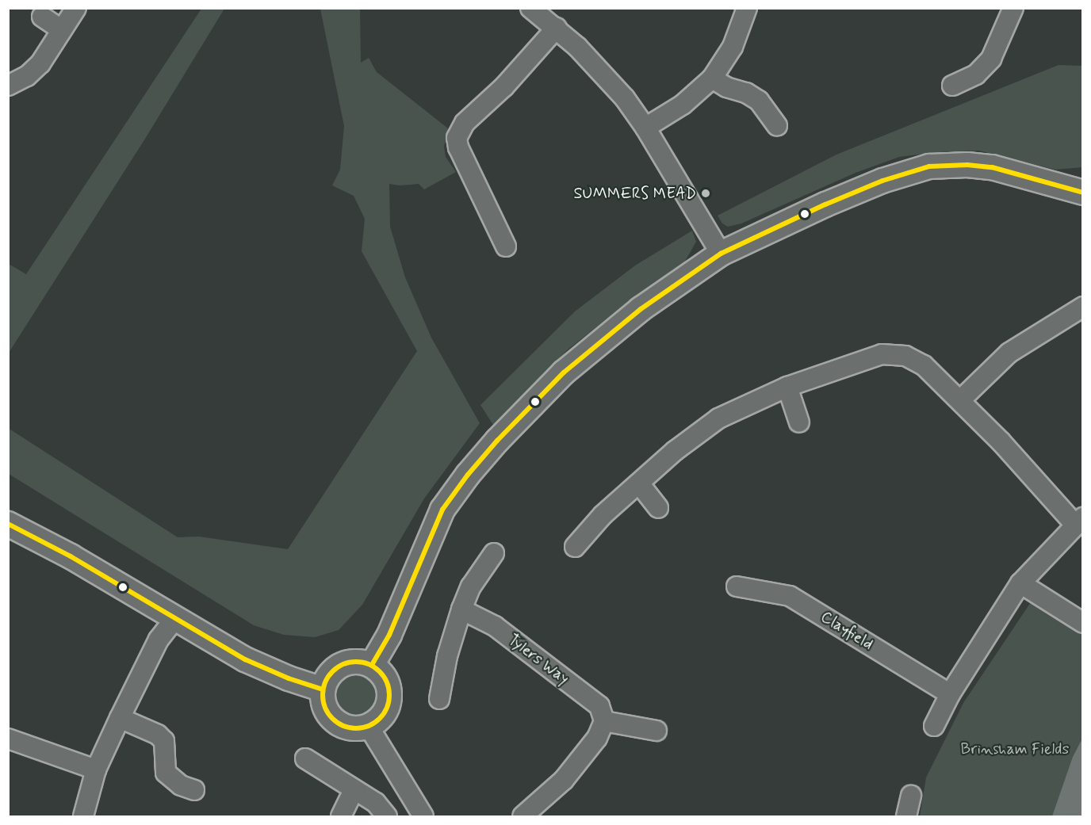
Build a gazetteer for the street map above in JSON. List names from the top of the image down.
{
  "streets": {
    "street": ["Clayfield", "Tylers Way"]
  },
  "parks": ["Brinsham Fields"],
  "places": ["SUMMERS MEAD"]
}
